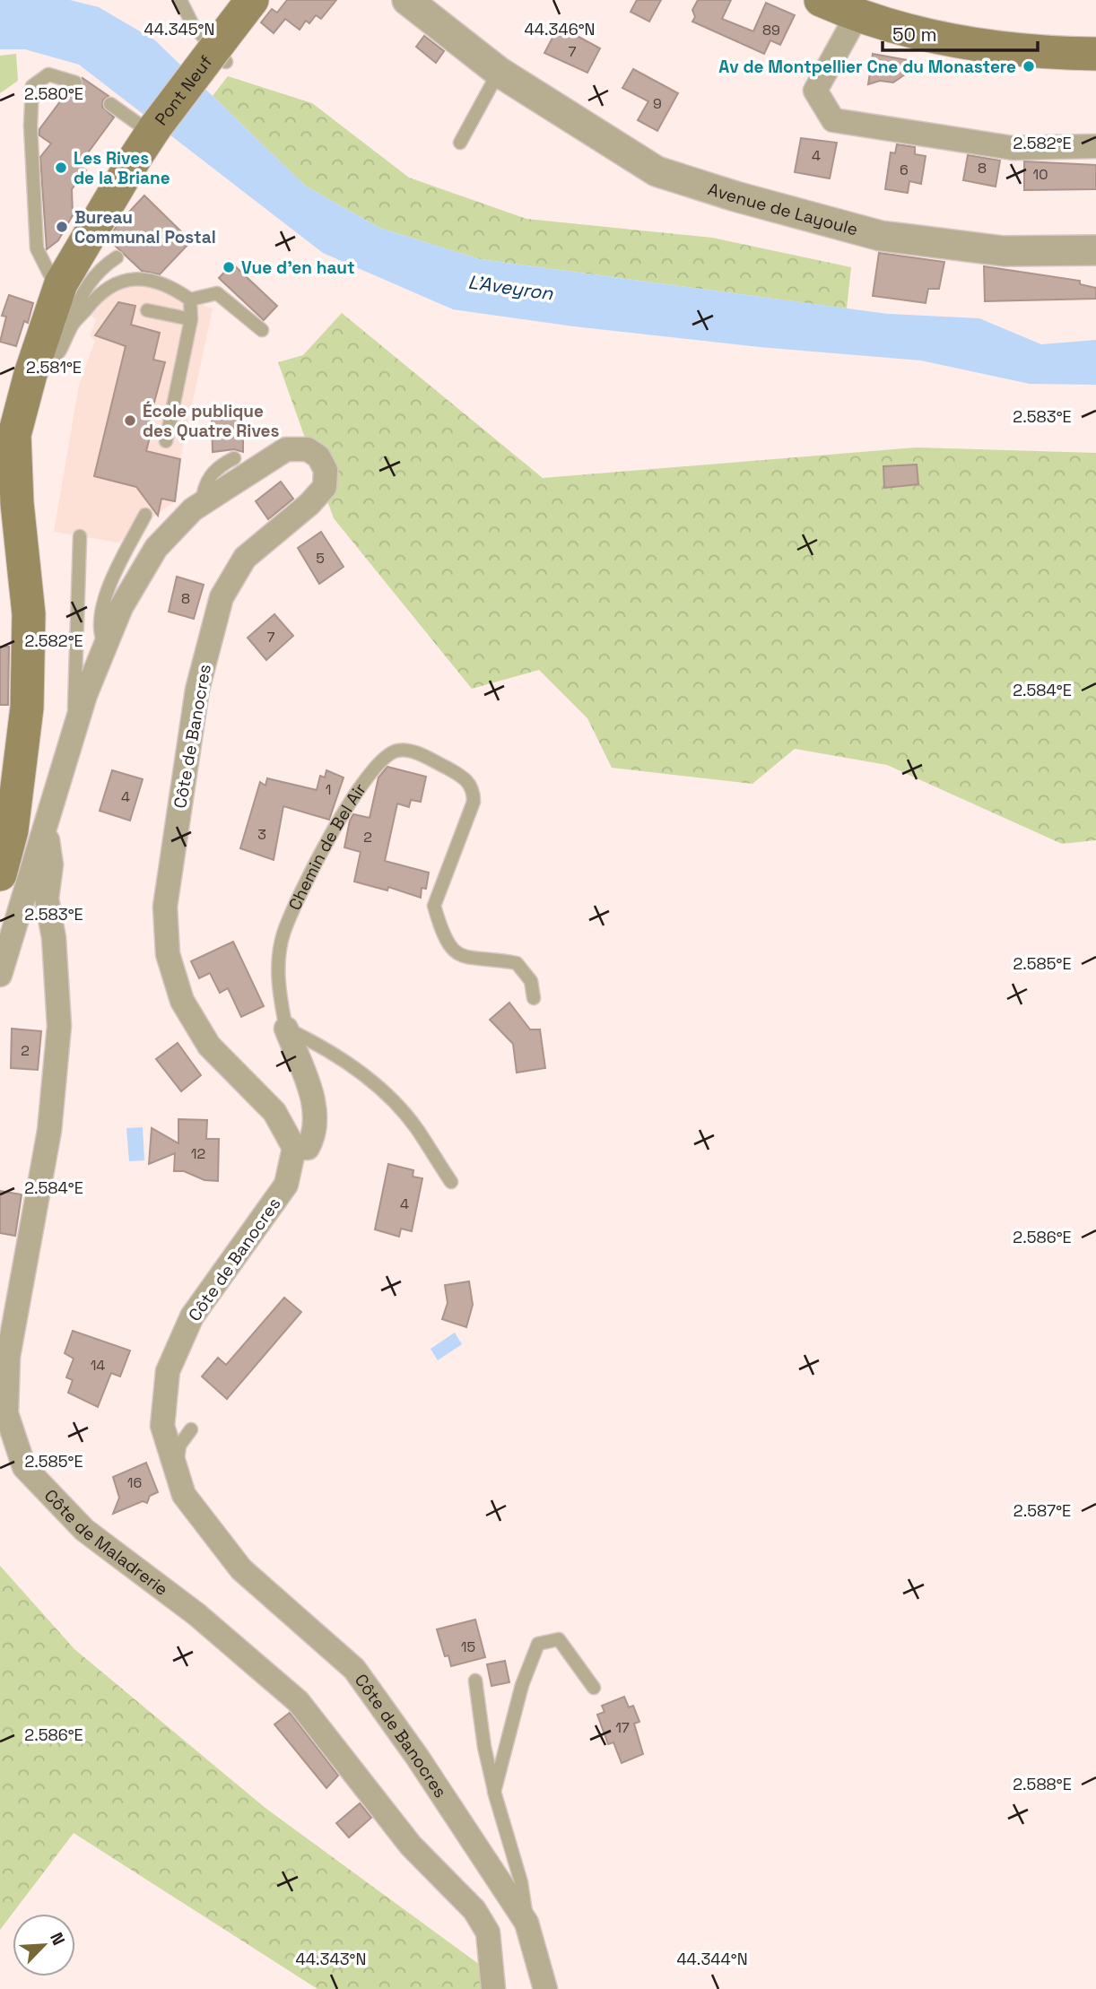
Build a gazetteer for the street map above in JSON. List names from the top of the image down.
{
  "streets": {
    "main road": ["Pont Neuf"],
    "street": [
      "Avenue de Layoule",
      "Côte de Banocres",
      "Chemin de Bel Air",
      "Côte de Maladrerie"
    ]
  },
  "crossings": [
    ["Côte de Banocres", "Chemin de Bel Air"]
  ],
  "water": ["L'Aveyron"],
  "places": [
    "Av de Montpellier Cne du Monastere",
    "Les Rives de la Briane",
    "Bureau Communal Postal",
    "Vue d'en haut",
    "École publique des Quatre Rives"
  ],
  "house_numbers": [
    "89",
    "7",
    "9",
    "4",
    "8",
    "6",
    "10",
    "5",
    "8",
    "7",
    "1",
    "4",
    "3",
    "2",
    "2",
    "12",
    "4",
    "14",
    "16",
    "15",
    "17"
  ],
  "scale_bar": "50 m",
  "north": "top right",
  "coordinates": [
    "44.345°N",
    "44.346°N",
    "2.580°E",
    "2.582°E",
    "2.581°E",
    "2.583°E",
    "2.584°E",
    "2.585°E",
    "2.586°E",
    "2.587°E",
    "2.588°E",
    "44.343°N",
    "44.344°N"
  ]
}
